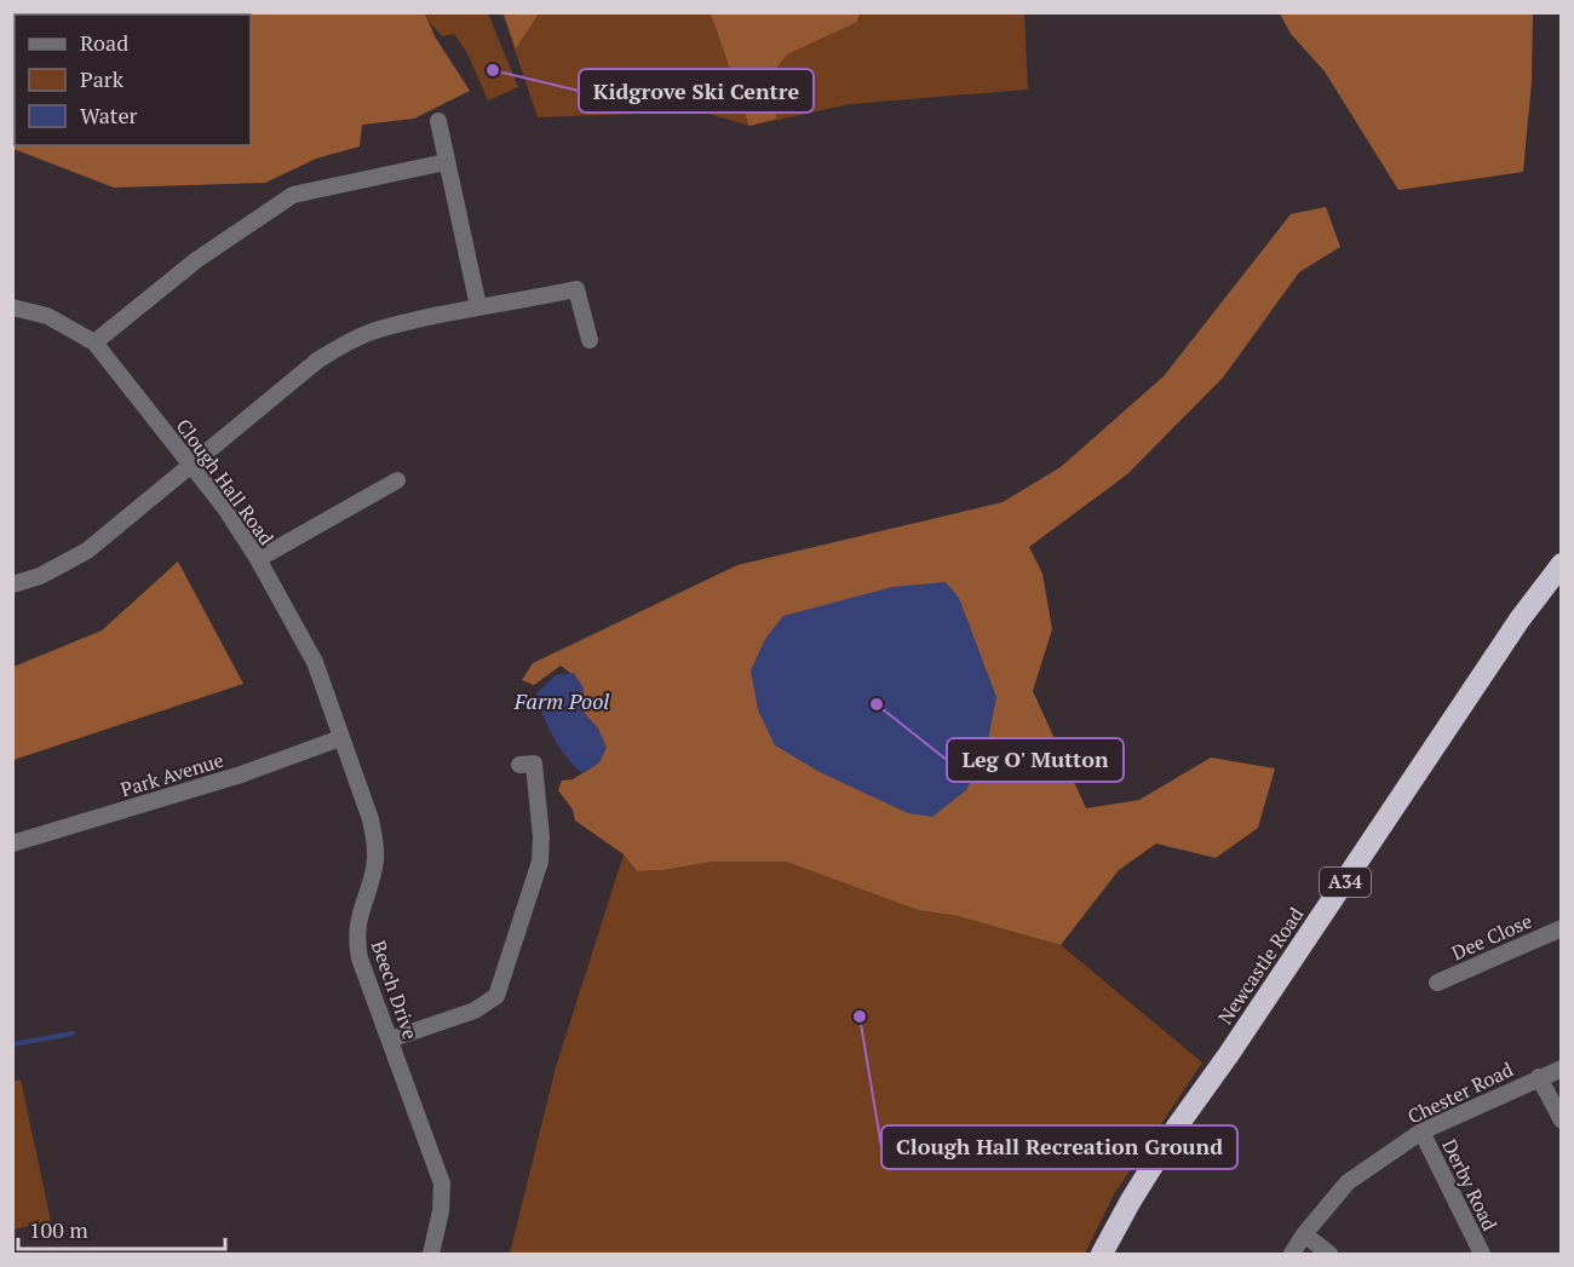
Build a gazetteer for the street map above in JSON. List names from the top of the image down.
{
  "streets": {
    "highway": ["A34", "Newcastle Road"],
    "street": [
      "Clough Hall Road",
      "Park Avenue",
      "Dee Close",
      "Beech Drive",
      "Chester Road",
      "Derby Road"
    ]
  },
  "crossings": [
    ["Clough Hall Road", "Park Avenue"],
    ["Clough Hall Road", "Beech Drive"],
    ["Park Avenue", "Beech Drive"],
    ["Chester Road", "Derby Road"]
  ],
  "water": ["Farm Pool"],
  "places": ["Kidgrove Ski Centre", "Leg O' Mutton", "Clough Hall Recreation Ground"],
  "legend": ["Road", "Park", "Water"],
  "scale_bar": "100 m"
}
